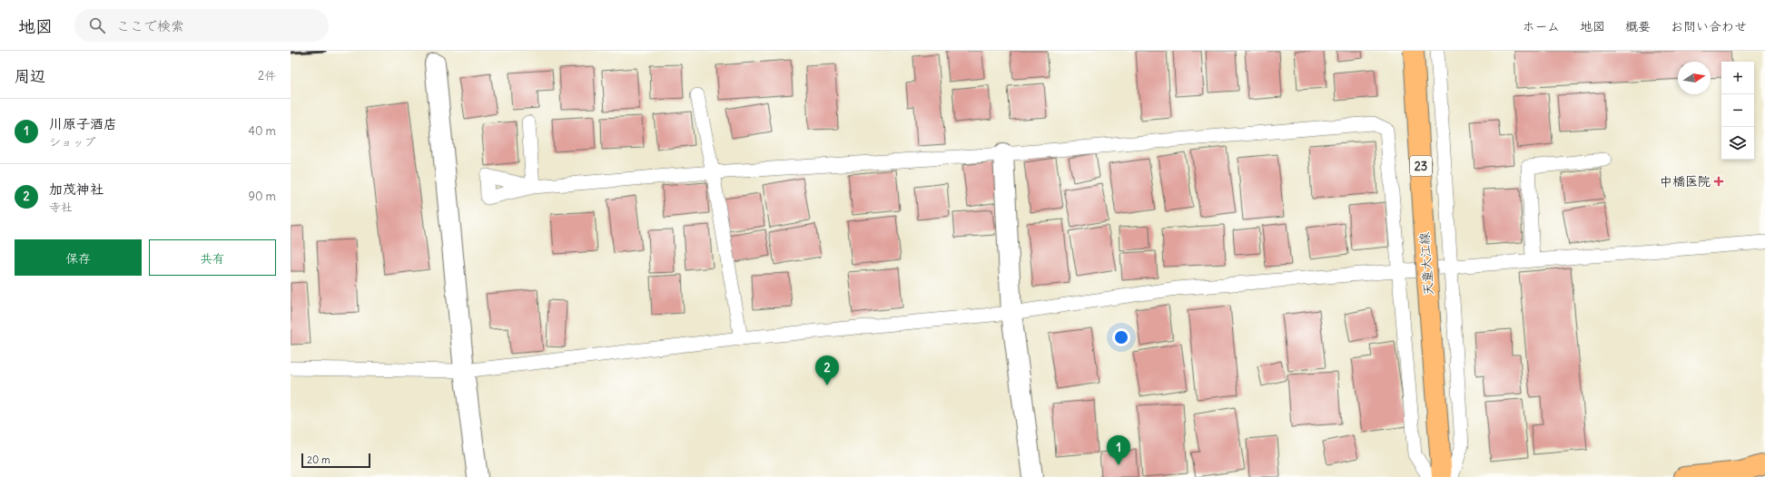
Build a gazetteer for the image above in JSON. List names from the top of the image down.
{
  "streets": {
    "main road": ["23", "天童大江線"]
  },
  "places": {
    "health": ["中橋医院"]
  },
  "scale_bar": "20 m",
  "north": "right",
  "page": {
    "header": "地図",
    "search": "ここで検索",
    "nav": [
      "ホーム",
      "地図",
      "概要",
      "お問い合わせ"
    ],
    "heading": ["周辺", "2件"],
    "map_buttons": ["+", "−"],
    "list": [
      {
        "mark": "1",
        "name": "川原子酒店",
        "note": "ショップ",
        "value": "40 m"
      },
      {
        "mark": "2",
        "name": "加茂神社",
        "note": "寺社",
        "value": "90 m"
      }
    ],
    "buttons": ["保存", "共有"],
    "pins": ["2", "1"],
    "scale": "20 m"
  }
}
